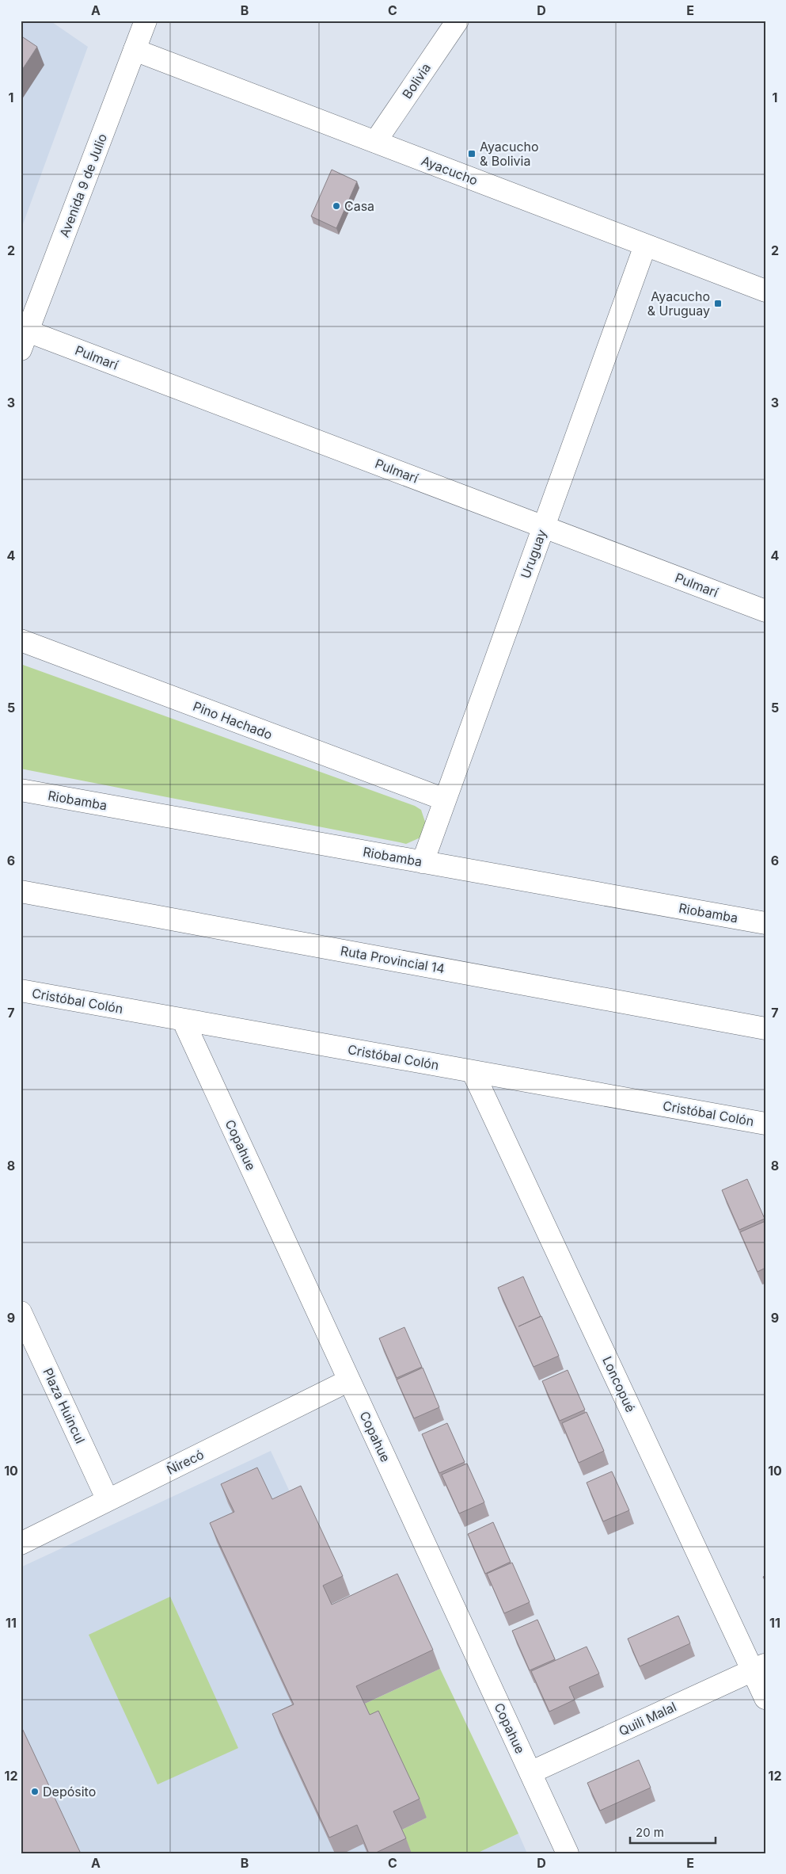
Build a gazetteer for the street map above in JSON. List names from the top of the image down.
{
  "streets": {
    "street": [
      "Bolivia",
      "Ayacucho",
      "Avenida 9 de Julio",
      "Pulmarí",
      "Uruguay",
      "Pino Hachado",
      "Riobamba",
      "Ruta Provincial 14",
      "Cristóbal Colón",
      "Copahue",
      "Loncopué",
      "Plaza Huincul",
      "Ñirecó",
      "Quili Malal"
    ]
  },
  "crossings": [
    ["Bolivia", "Ayacucho"],
    ["Ayacucho", "Avenida 9 de Julio"],
    ["Ayacucho", "Uruguay"],
    ["Avenida 9 de Julio", "Pulmarí"],
    ["Pulmarí", "Uruguay"],
    ["Uruguay", "Pino Hachado"],
    ["Uruguay", "Riobamba"],
    ["Cristóbal Colón", "Copahue"],
    ["Cristóbal Colón", "Loncopué"],
    ["Copahue", "Ñirecó"],
    ["Copahue", "Quili Malal"],
    ["Loncopué", "Quili Malal"],
    ["Plaza Huincul", "Ñirecó"]
  ],
  "places": {
    "transit": ["Ayacucho & Bolivia", "Ayacucho & Uruguay"],
    "other": ["Casa", "Depósito"]
  },
  "scale_bar": "20 m",
  "grid": {
    "columns": [
      "A",
      "B",
      "C",
      "D",
      "E"
    ],
    "rows": [
      "1",
      "2",
      "3",
      "4",
      "5",
      "6",
      "7",
      "8",
      "9",
      "10",
      "11",
      "12"
    ]
  }
}
